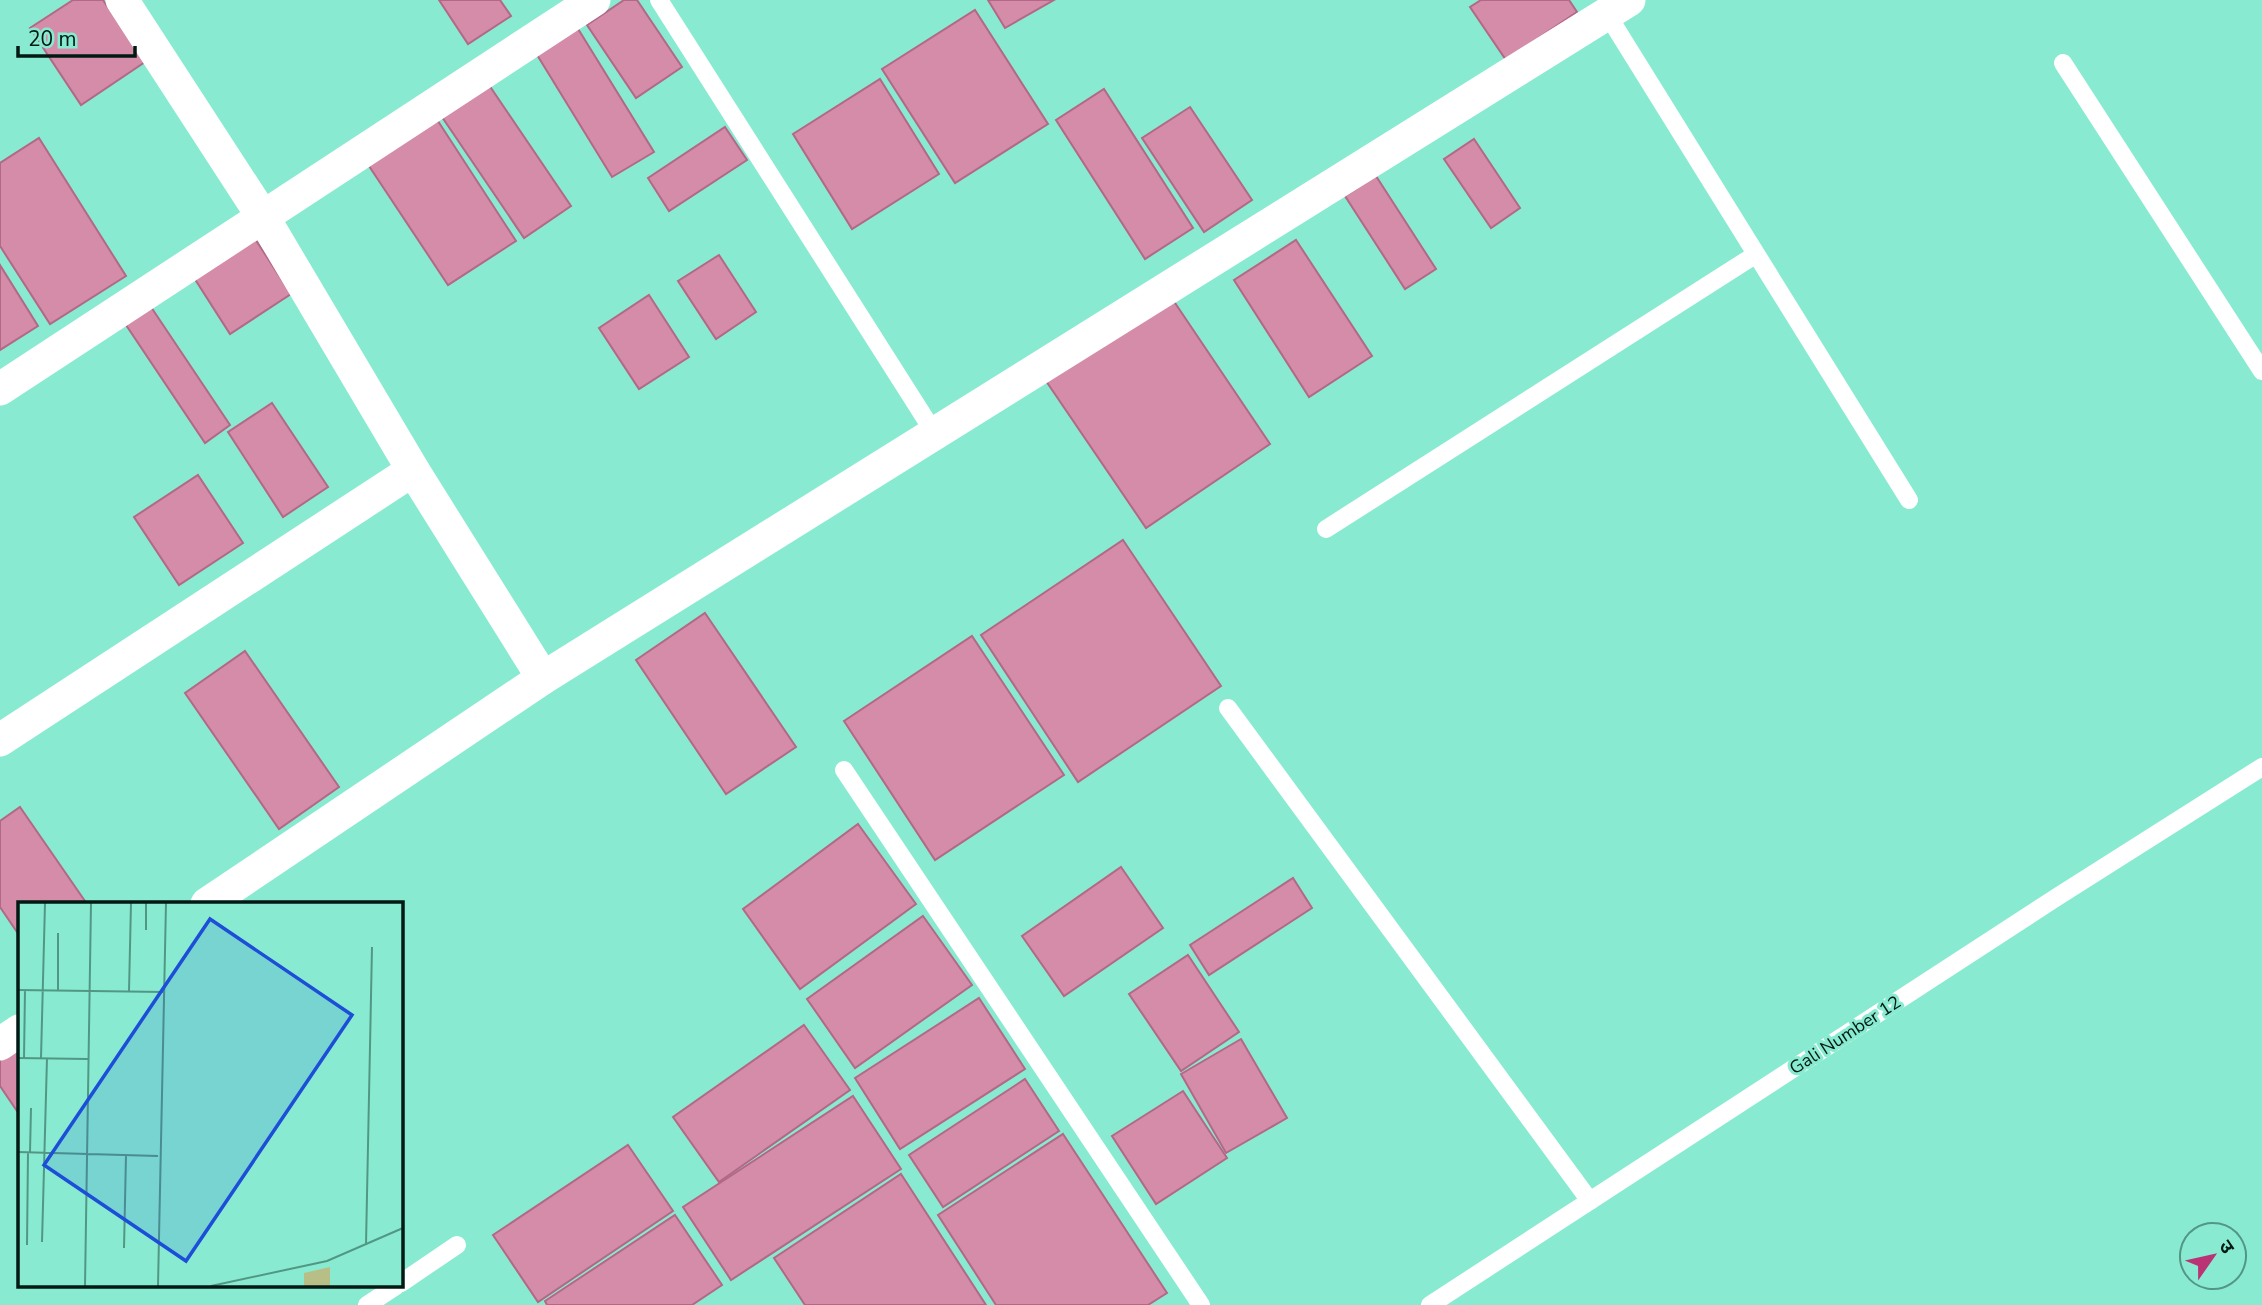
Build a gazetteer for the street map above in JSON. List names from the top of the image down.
{
  "streets": {
    "lane": ["Gali Number 12"]
  },
  "scale_bar": "20 m",
  "north": "top right"
}
